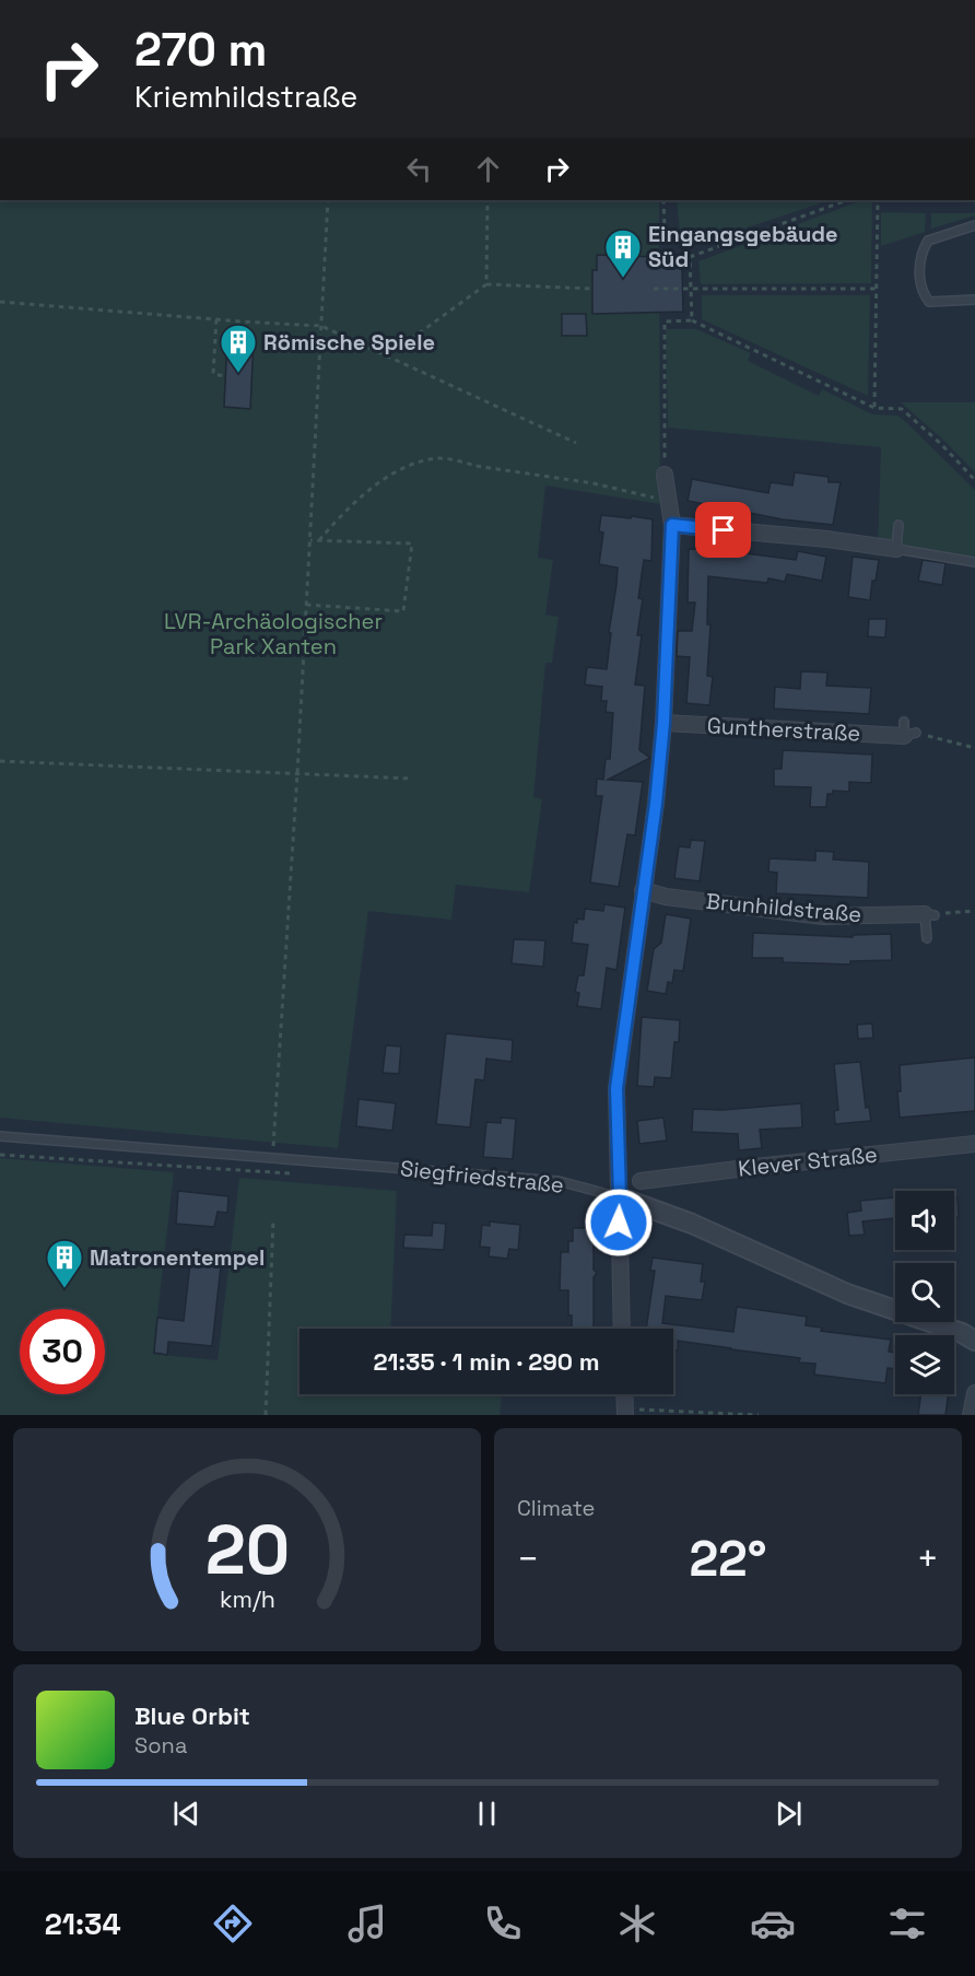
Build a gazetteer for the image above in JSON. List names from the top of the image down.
{
  "streets": {
    "street": [
      "Guntherstraße",
      "Brunhildstraße",
      "Klever Straße",
      "Siegfriedstraße"
    ]
  },
  "parks": ["LVR-Archäologischer Park Xanten"],
  "places": {
    "building": ["Eingangsgebäude Süd", "Römische Spiele", "Matronentempel"]
  },
  "page": {
    "turn": ["270 m", "Kriemhildstraße"],
    "limit": "30",
    "trip": "21:35 · 1 min · 290 m",
    "tile": "Climate",
    "heat": ["−", "22°", "+"],
    "song": ["Blue Orbit", "Sona"],
    "tabs": "21:34",
    "gauge": ["20", "km/h"]
  }
}
